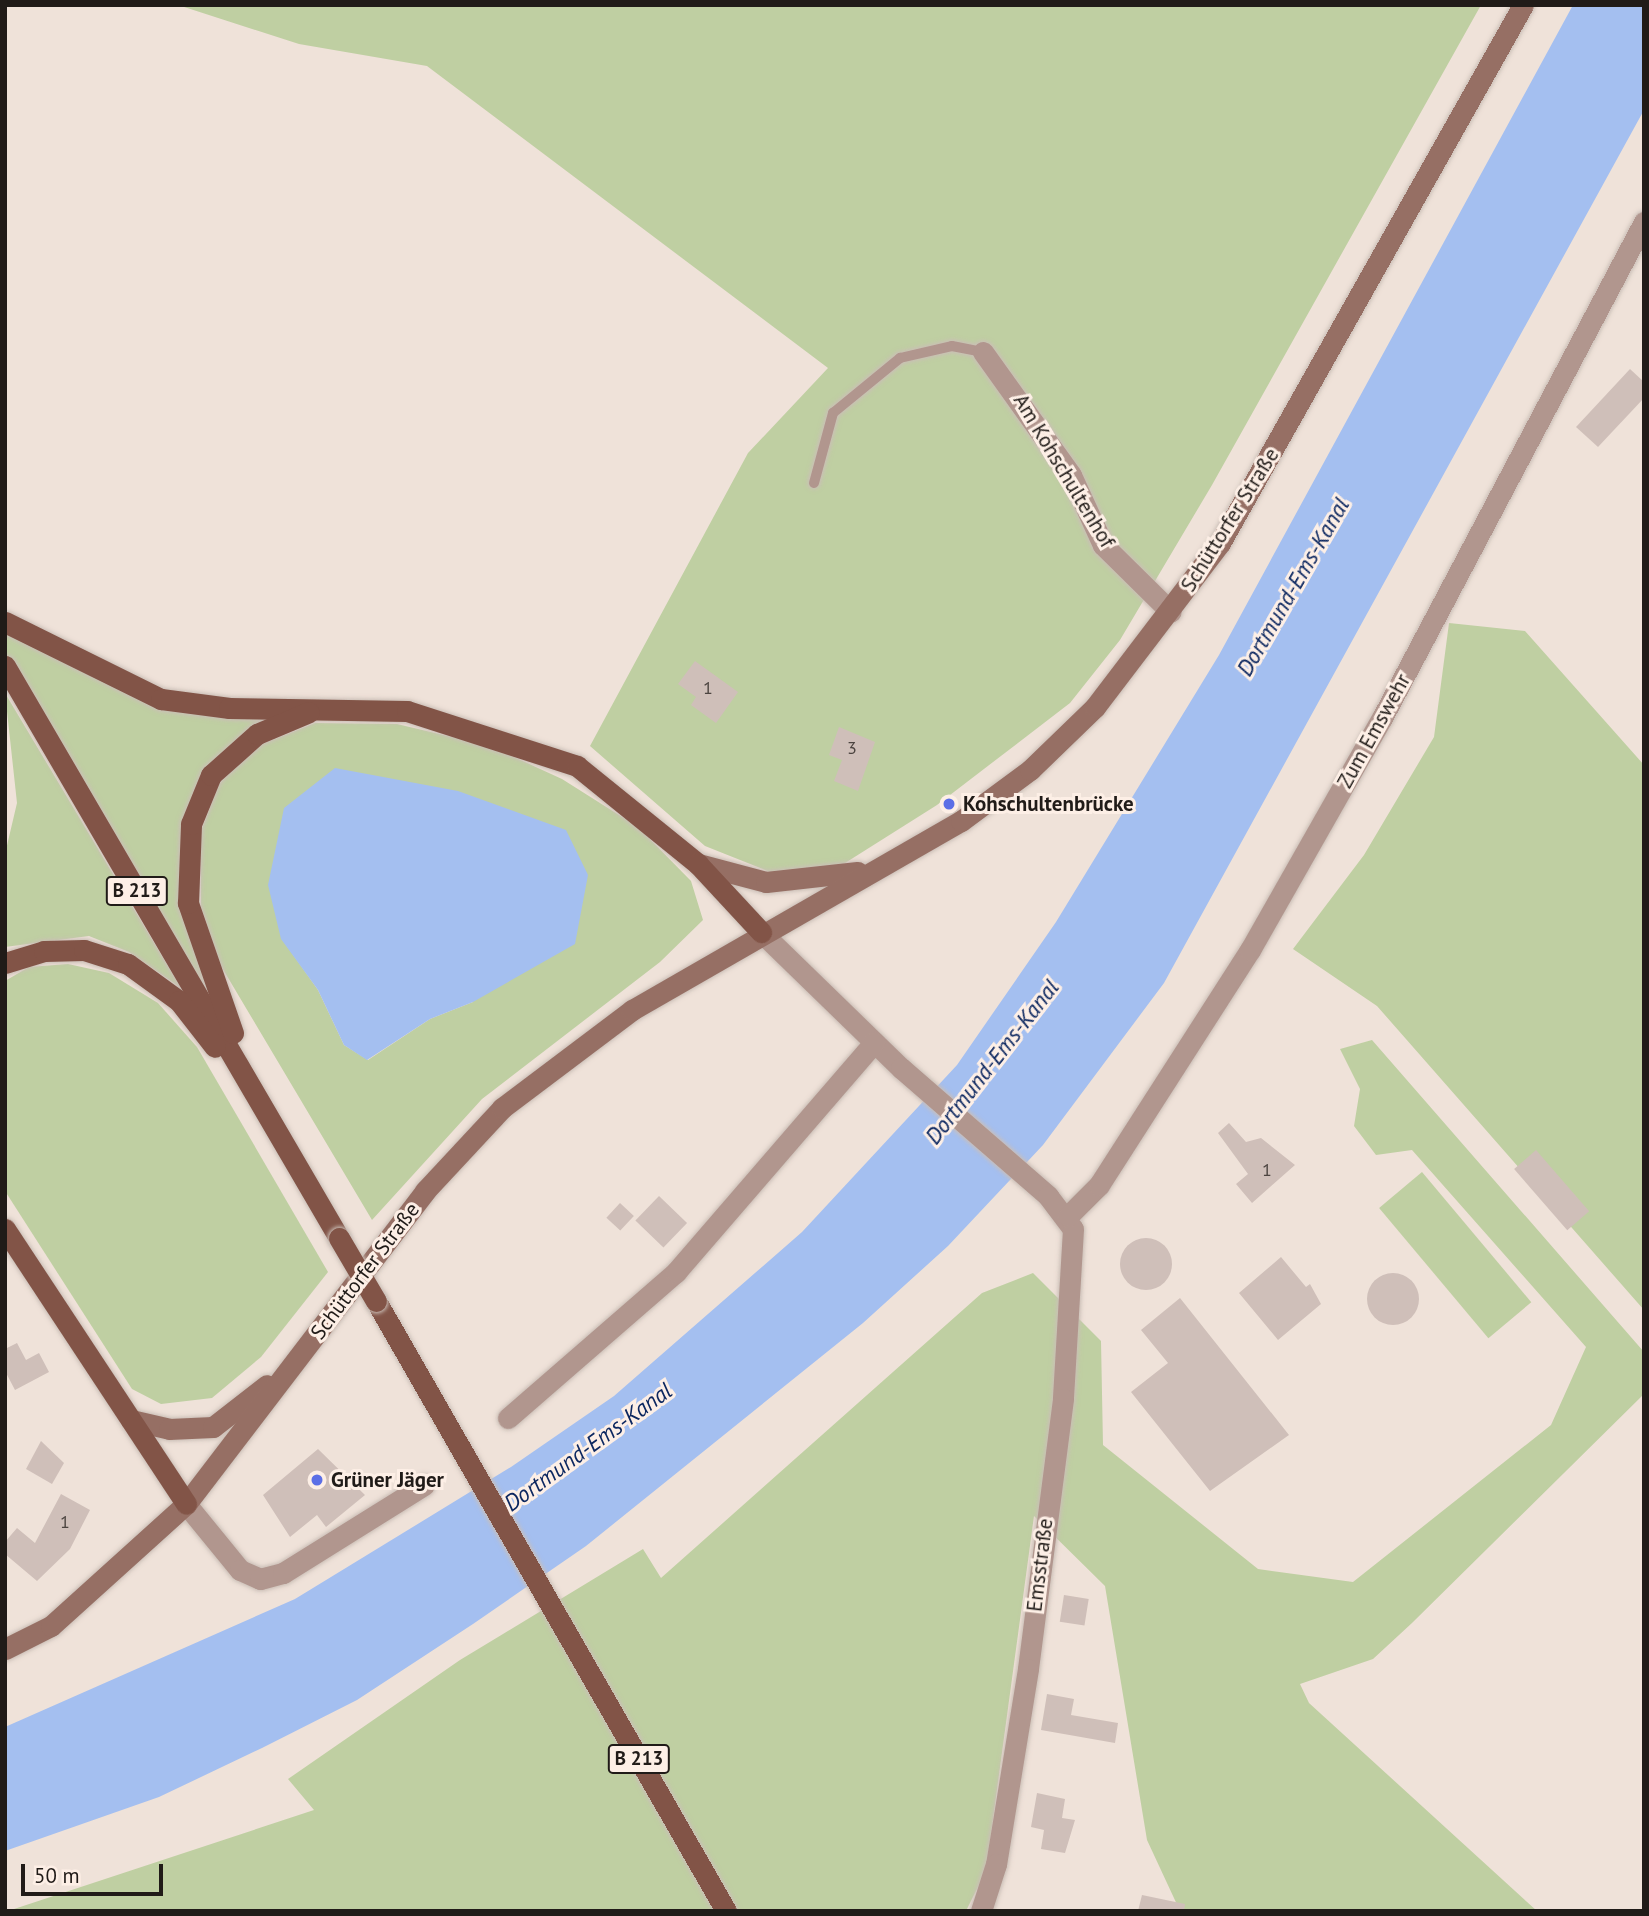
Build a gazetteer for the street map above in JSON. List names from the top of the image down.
{
  "streets": {
    "main road": ["Schüttorfer Straße", "B 213"],
    "street": ["Am Kohschultenhof", "Zum Emswehr", "Emsstraße"]
  },
  "crossings": [
    ["Am Kohschultenhof", "Schüttorfer Straße"],
    ["Zum Emswehr", "Emsstraße"]
  ],
  "water": ["Dortmund-Ems-Kanal"],
  "places": ["Kohschultenbrücke", "Grüner Jäger"],
  "house_numbers": [
    "1",
    "3",
    "1",
    "1"
  ],
  "scale_bar": "50 m"
}
